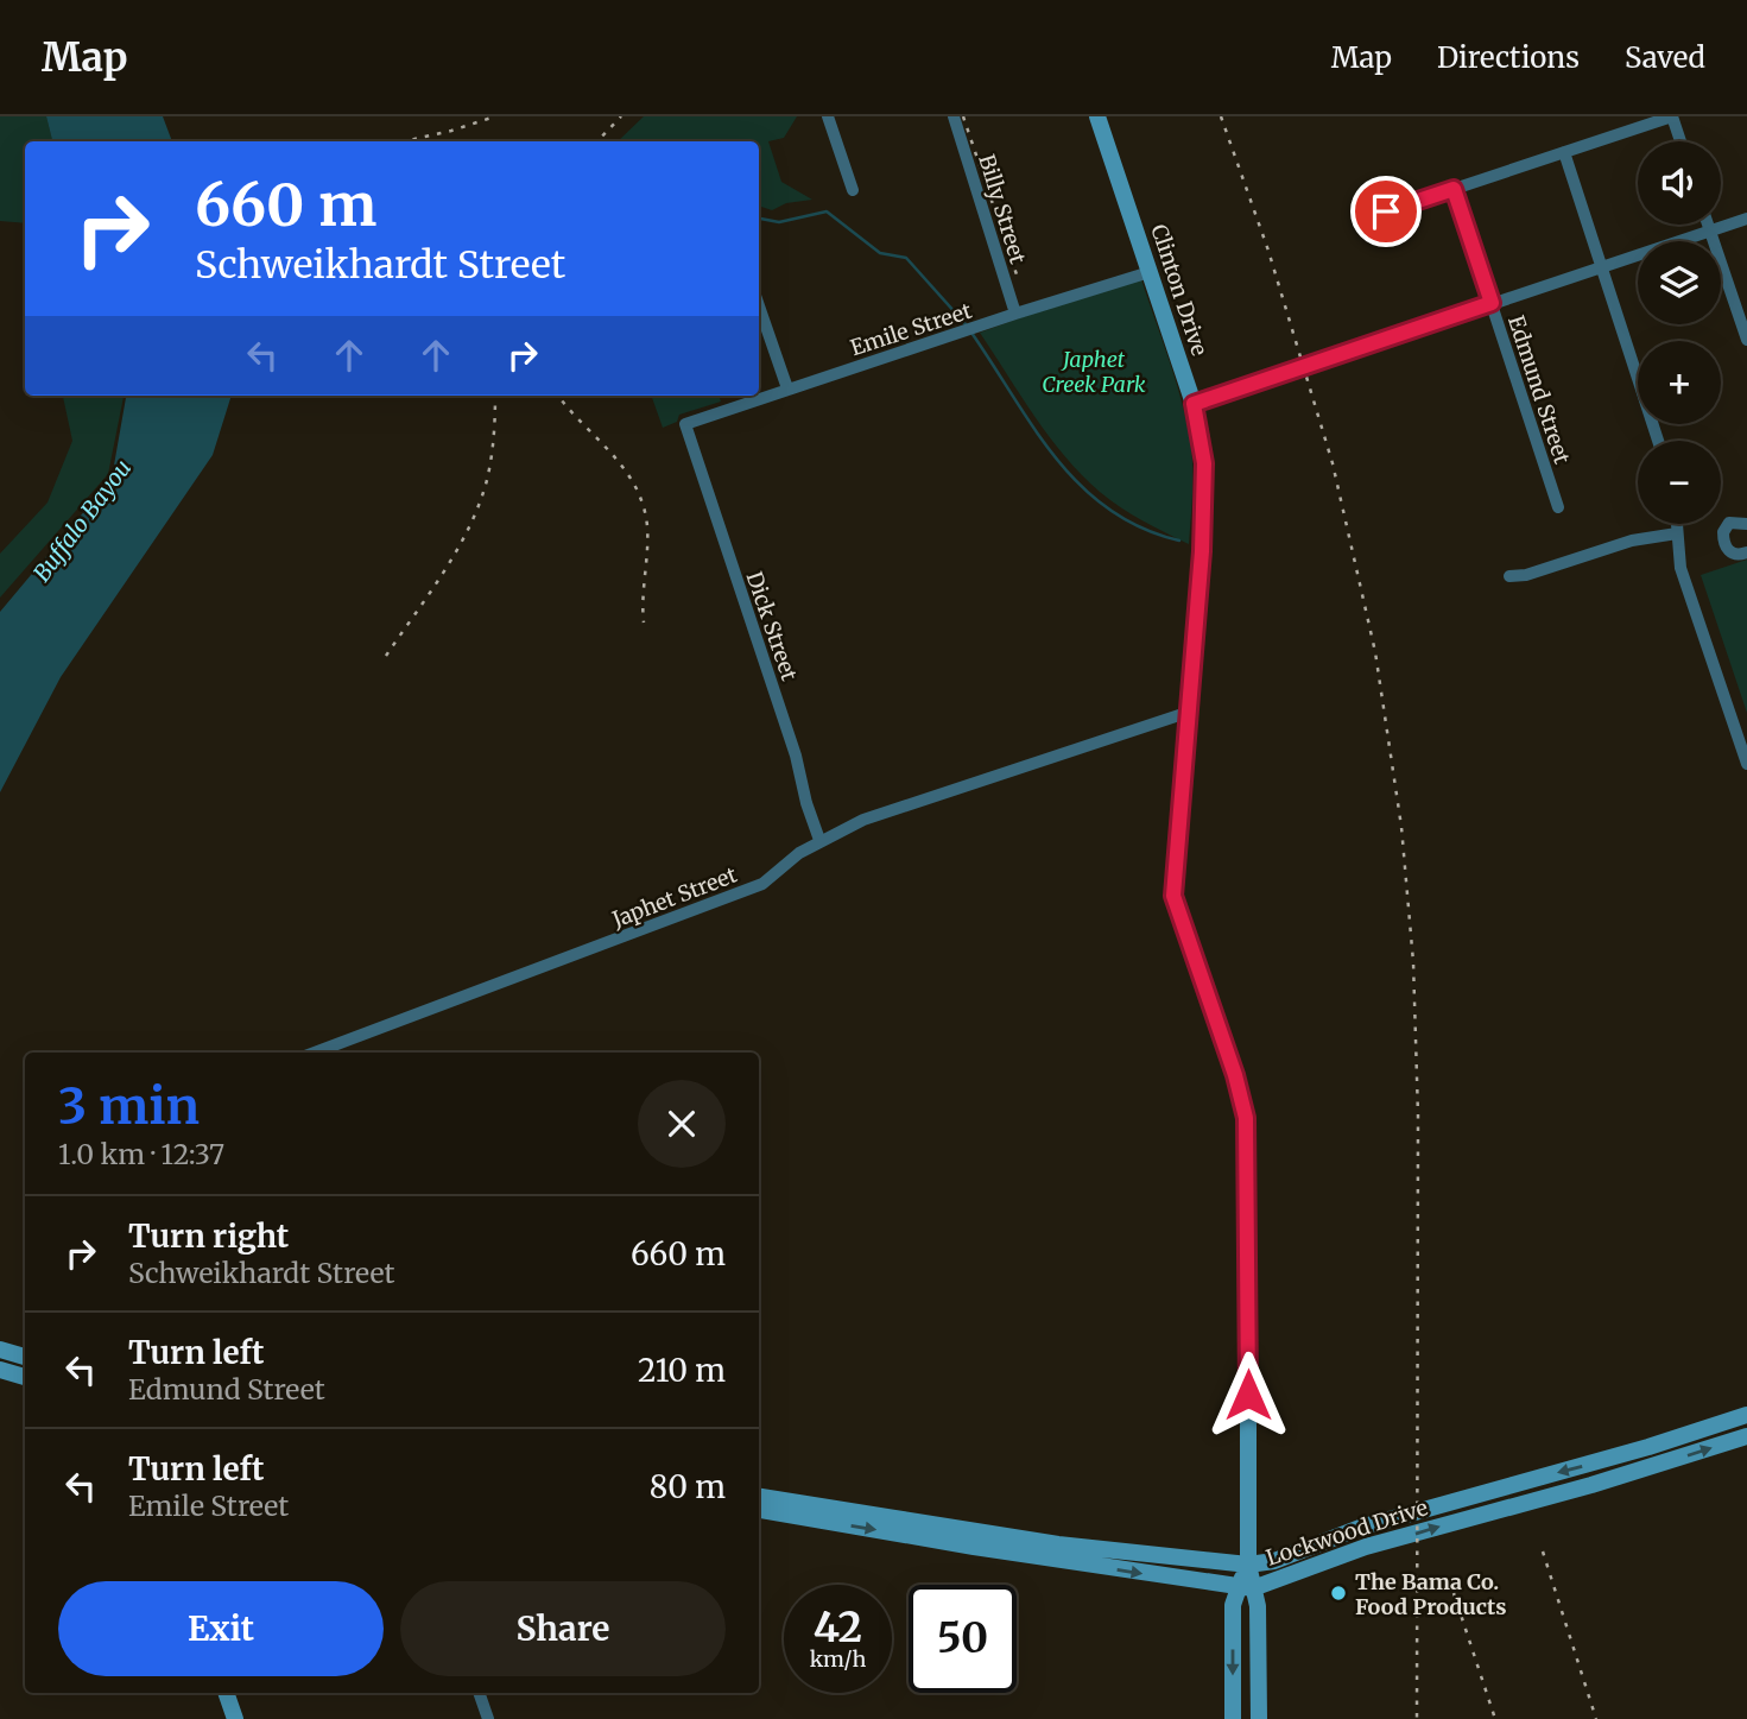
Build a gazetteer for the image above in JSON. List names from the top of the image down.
{
  "streets": {
    "main road": ["Clinton Drive", "Lockwood Drive"],
    "street": [
      "Billy Street",
      "Emile Street",
      "Edmund Street",
      "Dick Street",
      "Japhet Street"
    ]
  },
  "crossings": [
    ["Billy Street", "Emile Street"],
    ["Clinton Drive", "Emile Street"],
    ["Clinton Drive", "Japhet Street"],
    ["Clinton Drive", "Lockwood Drive"],
    ["Emile Street", "Dick Street"],
    ["Dick Street", "Japhet Street"]
  ],
  "water": ["Buffalo Bayou"],
  "parks": ["Japhet Creek Park"],
  "places": ["The Bama Co. Food Products"],
  "page": {
    "header": "Map",
    "nav": ["Map", "Directions", "Saved"],
    "map_buttons": ["+", "−"],
    "turn": ["660 m", "Schweikhardt Street"],
    "heading": ["3 min", "1.0 km · 12:37"],
    "list": [
      {
        "name": "Turn right",
        "note": "Schweikhardt Street",
        "value": "660 m"
      },
      {
        "name": "Turn left",
        "note": "Edmund Street",
        "value": "210 m"
      },
      {
        "name": "Turn left",
        "note": "Emile Street",
        "value": "80 m"
      }
    ],
    "buttons": ["Exit", "Share"],
    "speed": "42 km/h",
    "limit": "50"
  }
}
